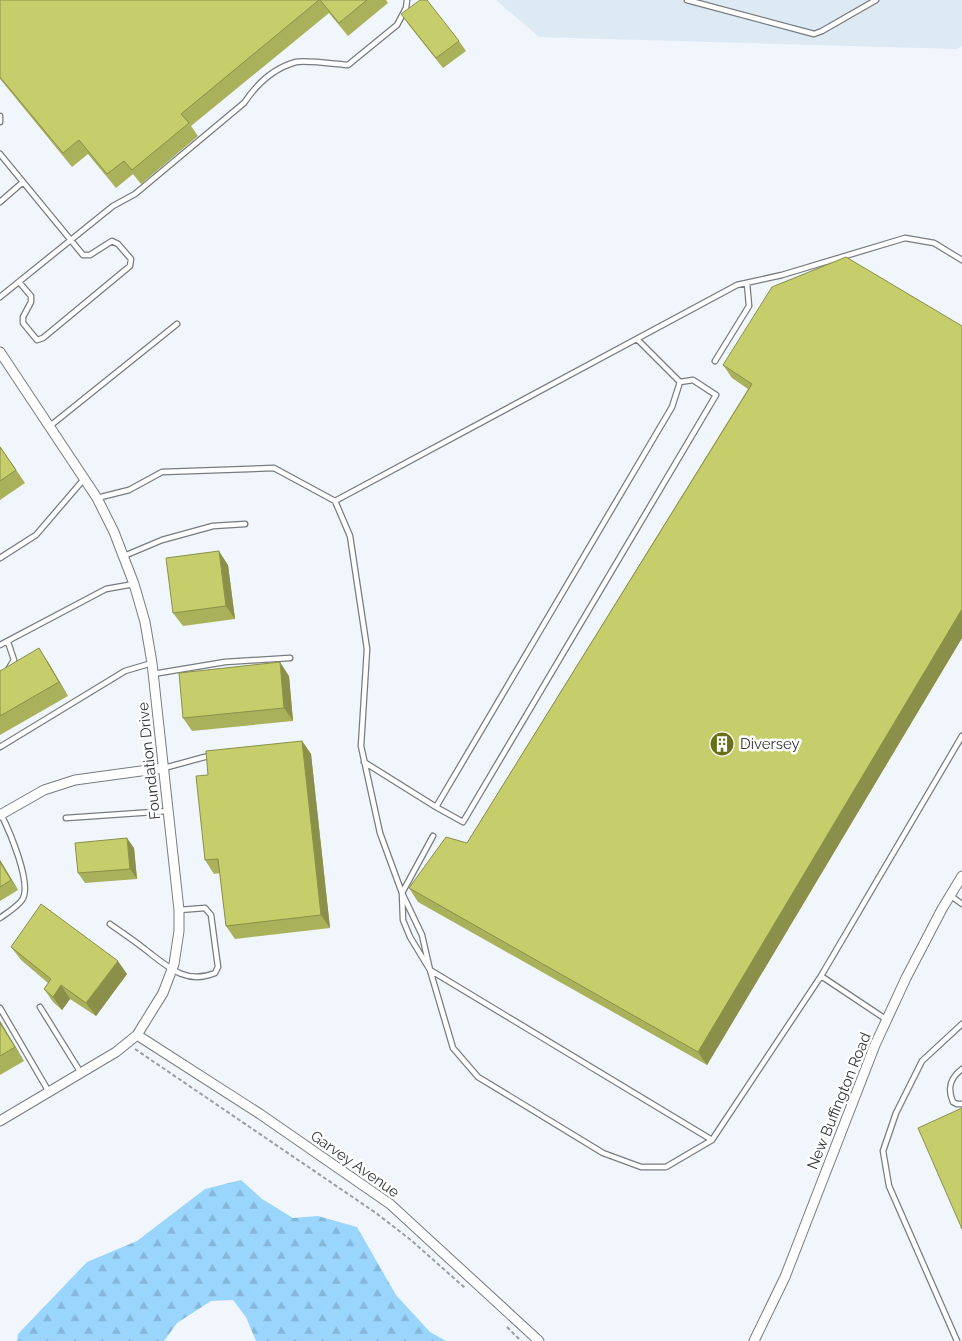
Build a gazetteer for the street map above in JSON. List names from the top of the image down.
{
  "streets": {
    "street": ["Foundation Drive", "New Buffington Road", "Garvey Avenue"]
  },
  "crossings": [
    ["Foundation Drive", "Garvey Avenue"]
  ],
  "places": {
    "building": ["Diversey"]
  }
}
